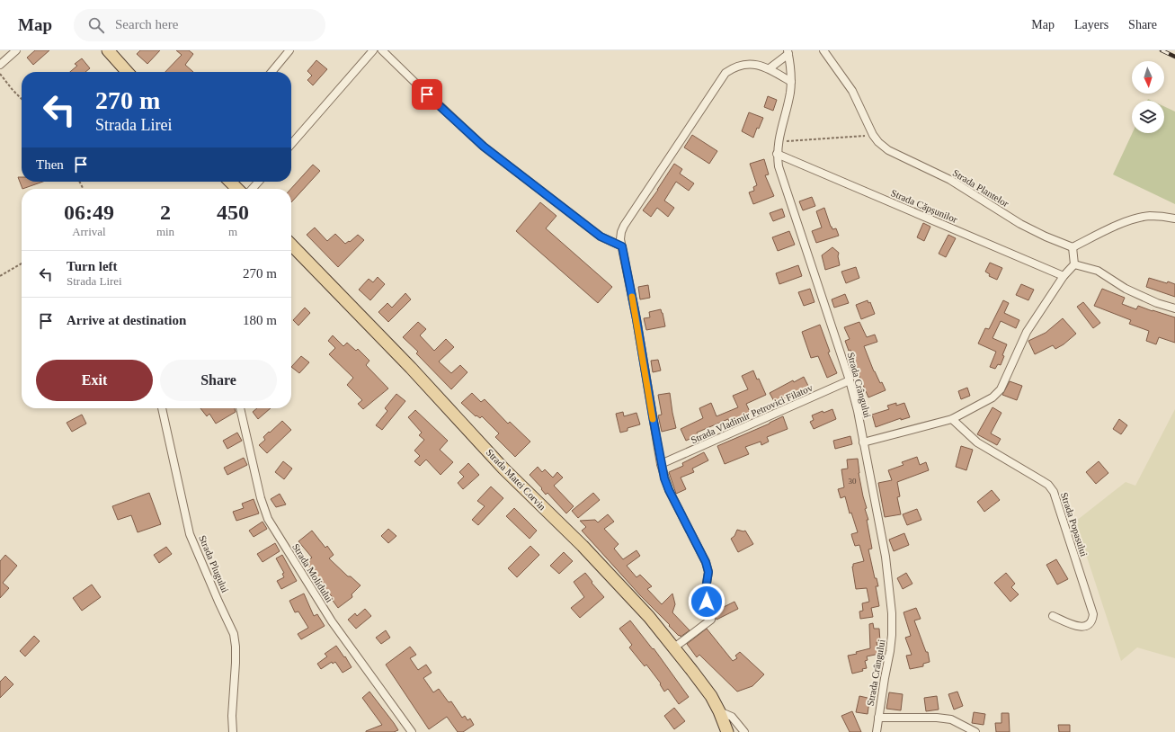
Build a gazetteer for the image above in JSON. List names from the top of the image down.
{
  "streets": {
    "main road": ["Strada Matei Corvin"],
    "street": [
      "Strada Plantelor",
      "Strada Căpșunilor",
      "Strada Crângului",
      "Strada Vladimir Petrovici Filatov",
      "Strada Popasului",
      "Strada Plugului",
      "Strada Molidului"
    ]
  },
  "crossings": [
    ["Strada Căpșunilor", "Strada Crângului"],
    ["Strada Crângului", "Strada Vladimir Petrovici Filatov"]
  ],
  "house_numbers": ["30"],
  "north": "bottom",
  "page": {
    "header": "Map",
    "search": "Search here",
    "nav": ["Map", "Layers", "Share"],
    "turn": ["270 m", "Strada Lirei"],
    "then": "Then",
    "eta": [
      "06:49",
      "Arrival",
      "2",
      "min",
      "450",
      "m"
    ],
    "list": [
      {
        "name": "Turn left",
        "note": "Strada Lirei",
        "value": "270 m"
      },
      {
        "name": "Arrive at destination",
        "value": "180 m"
      }
    ],
    "buttons": ["Exit", "Share"]
  }
}
